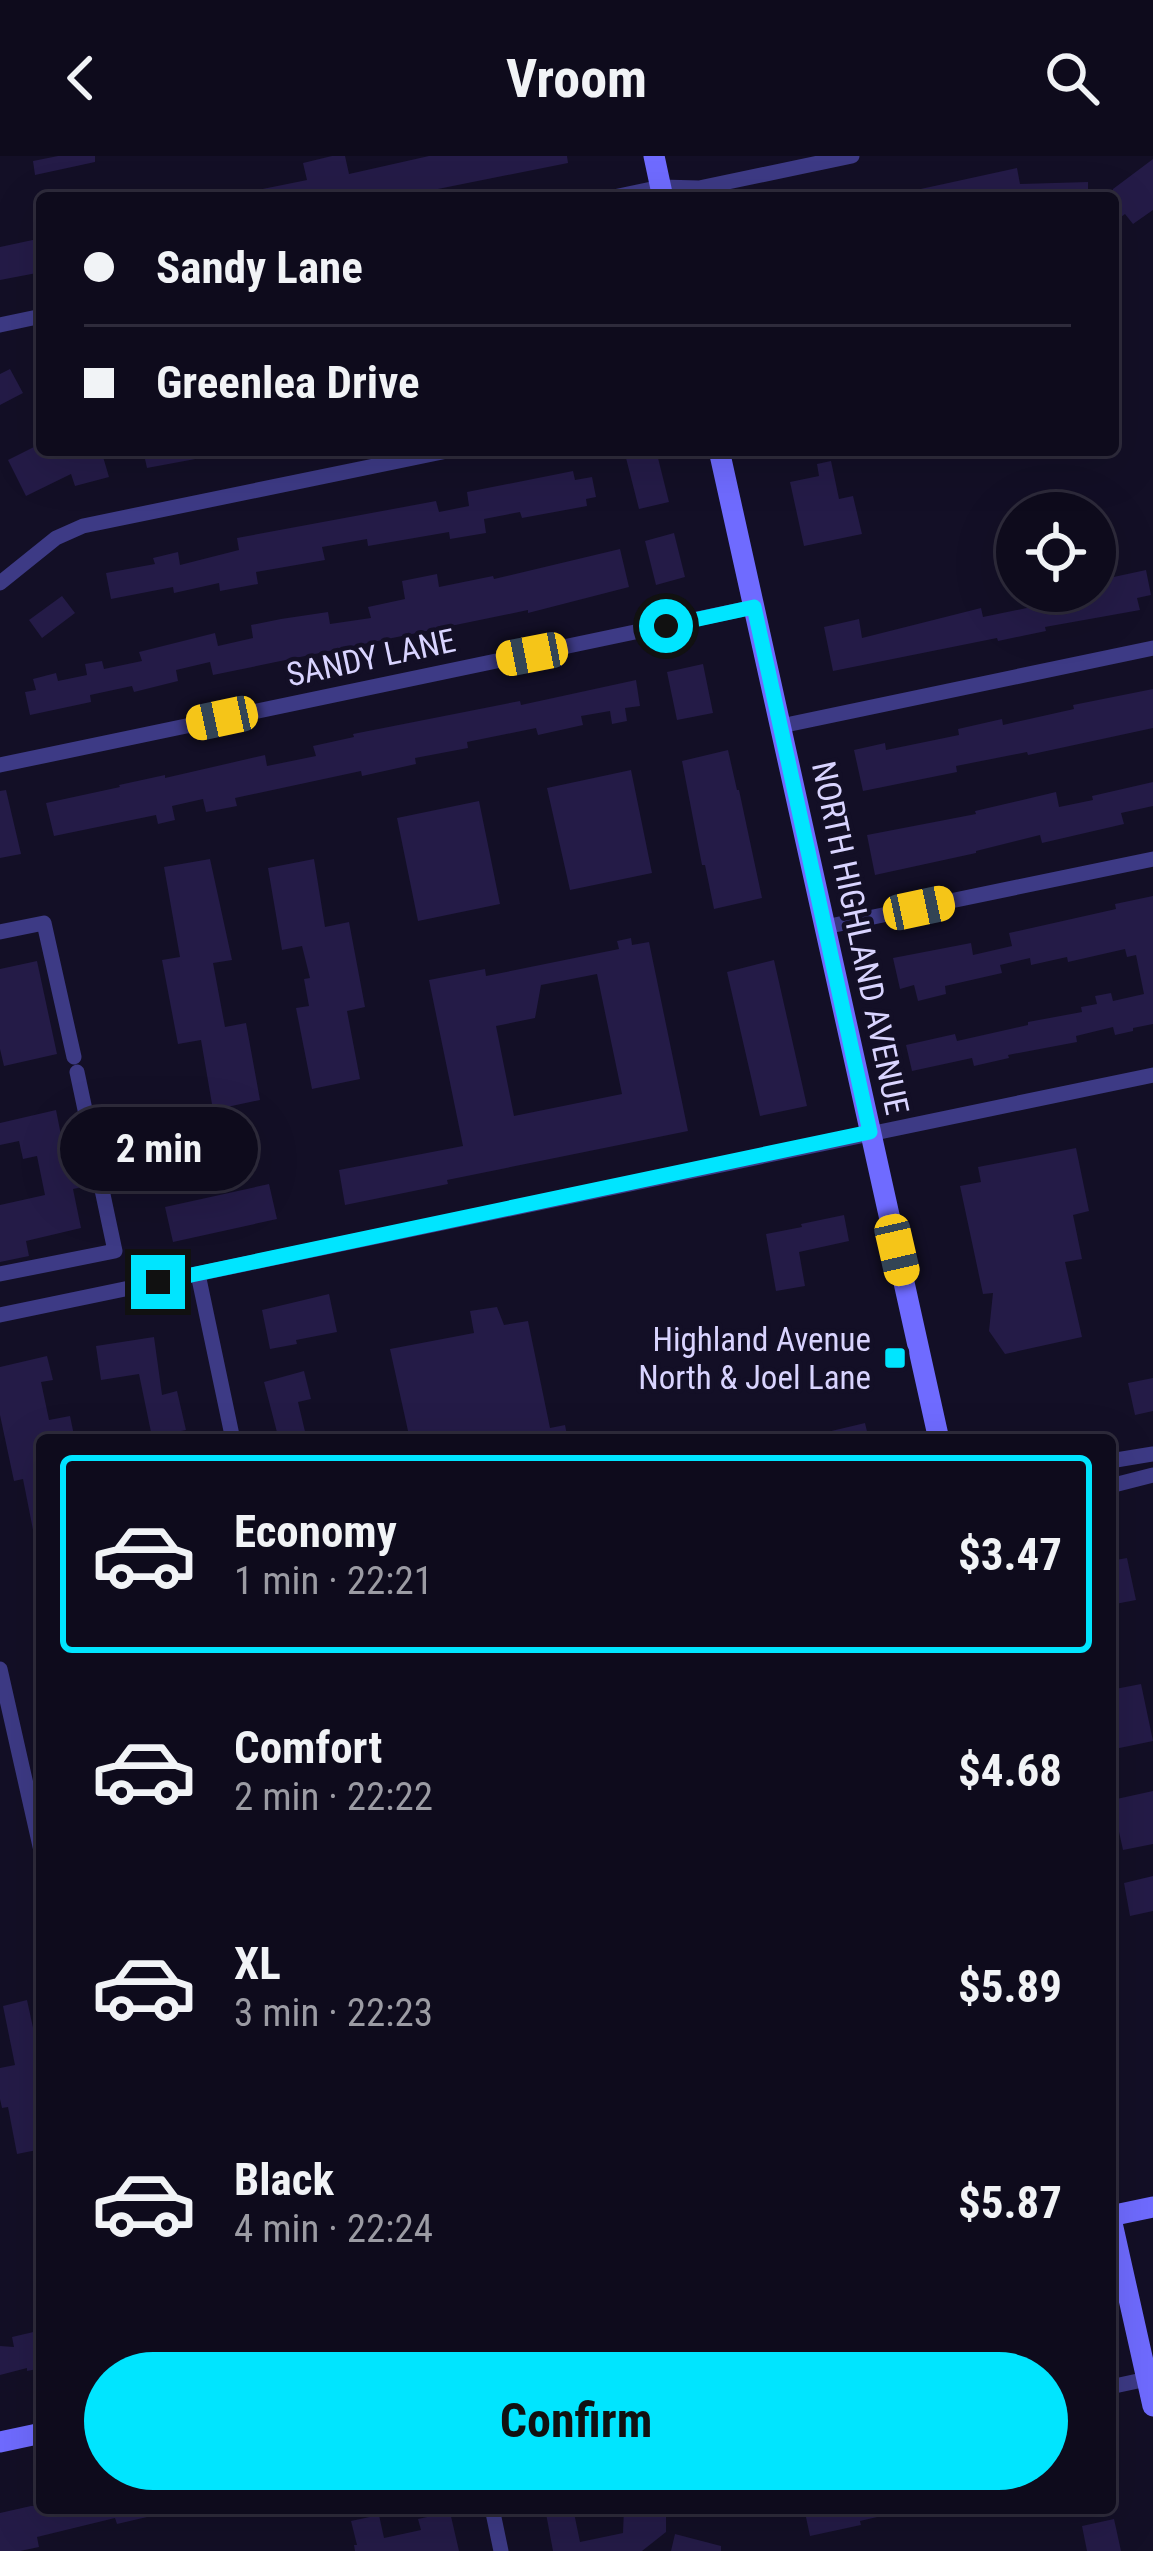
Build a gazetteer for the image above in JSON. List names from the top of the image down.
{
  "streets": {
    "street": ["SANDY LANE", "NORTH HIGHLAND AVENUE"]
  },
  "crossings": [
    ["SANDY LANE", "NORTH HIGHLAND AVENUE"]
  ],
  "places": {
    "transit": ["Highland Avenue North & Joel Lane"]
  },
  "page": {
    "header": "Vroom",
    "banner": ["Sandy Lane", "Greenlea Drive"],
    "bubble": "2 min",
    "list": [
      {
        "name": "Economy",
        "note": "1 min · 22:21",
        "value": "$3.47"
      },
      {
        "name": "Comfort",
        "note": "2 min · 22:22",
        "value": "$4.68"
      },
      {
        "name": "XL",
        "note": "3 min · 22:23",
        "value": "$5.89"
      },
      {
        "name": "Black",
        "note": "4 min · 22:24",
        "value": "$5.87"
      }
    ],
    "buttons": "Confirm"
  }
}
